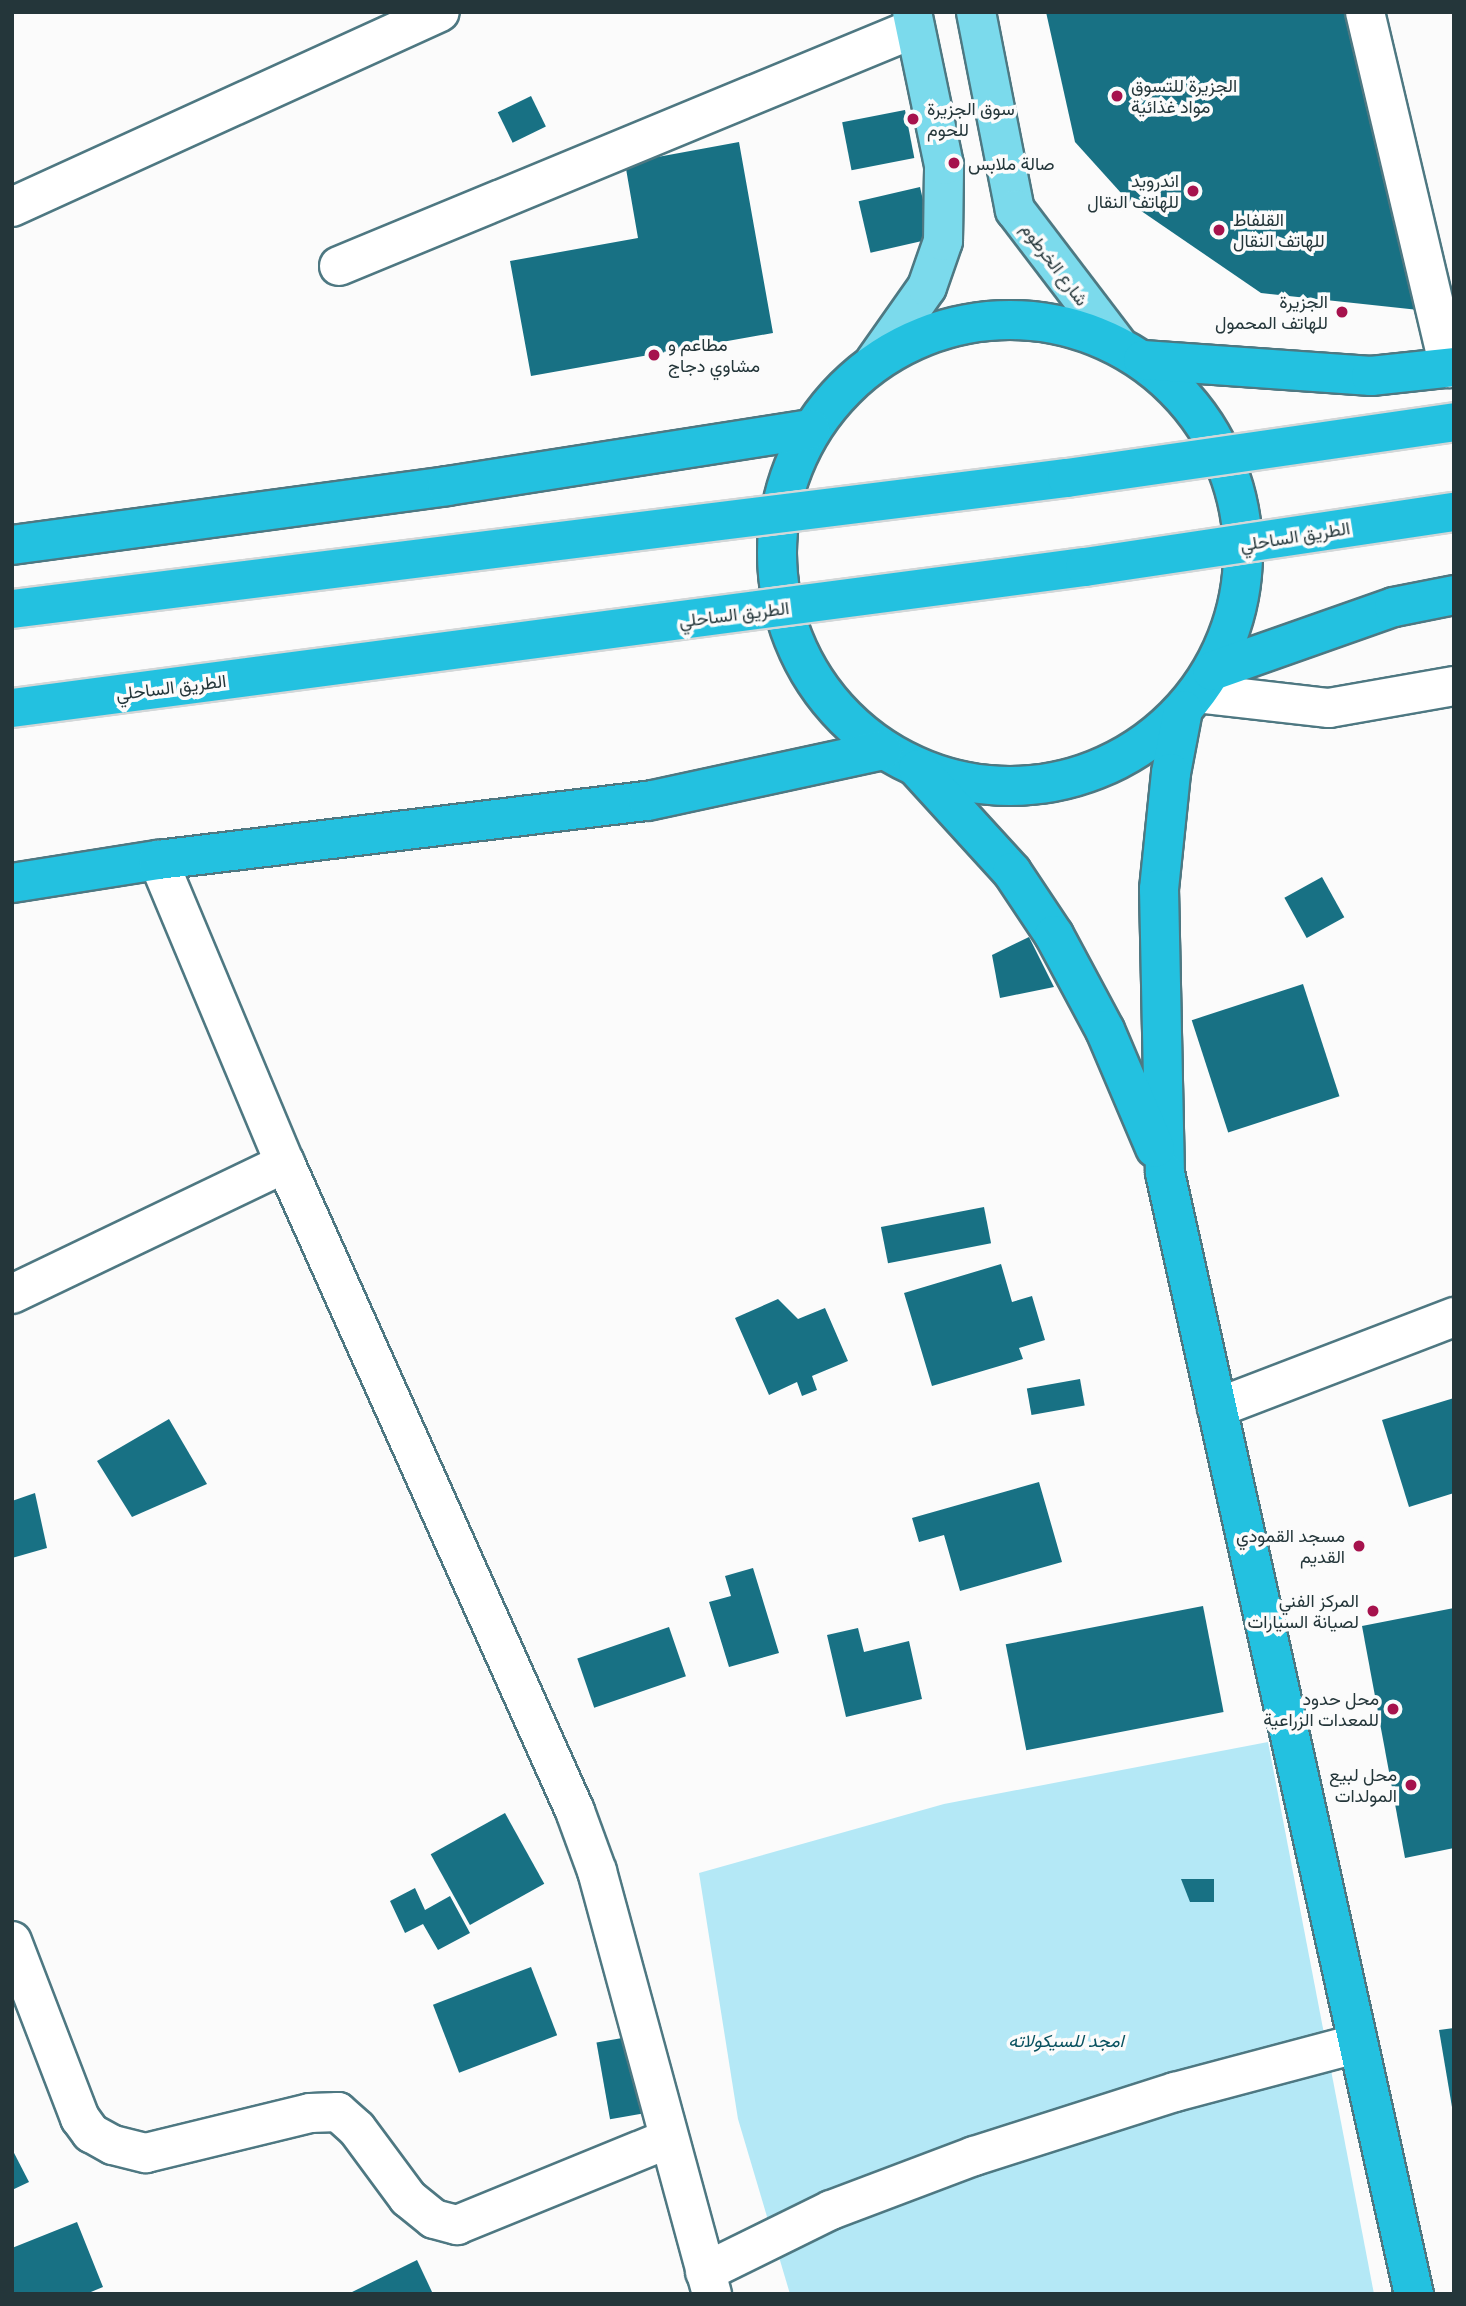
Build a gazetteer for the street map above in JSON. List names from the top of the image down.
{
  "streets": {
    "highway": ["الطريق الساحلي"],
    "main road": ["شارع الخرطوم"]
  },
  "parks": ["امجد للسيكولاته"],
  "places": [
    "الجزيرة للتسوق مواد غذائية",
    "سوق الجزيرة للحوم",
    "صالة ملابس",
    "اندرويد للهاتف النقال",
    "القلفاط للهاتف النقال",
    "الجزيرة للهاتف المحمول",
    "مطاعم و مشاوي دجاج",
    "مسجد القمودي القديم",
    "المركز الفني لصيانة السيارات",
    "محل حدود للمعدات الزراعية",
    "محل لبيع المولدات"
  ]
}
